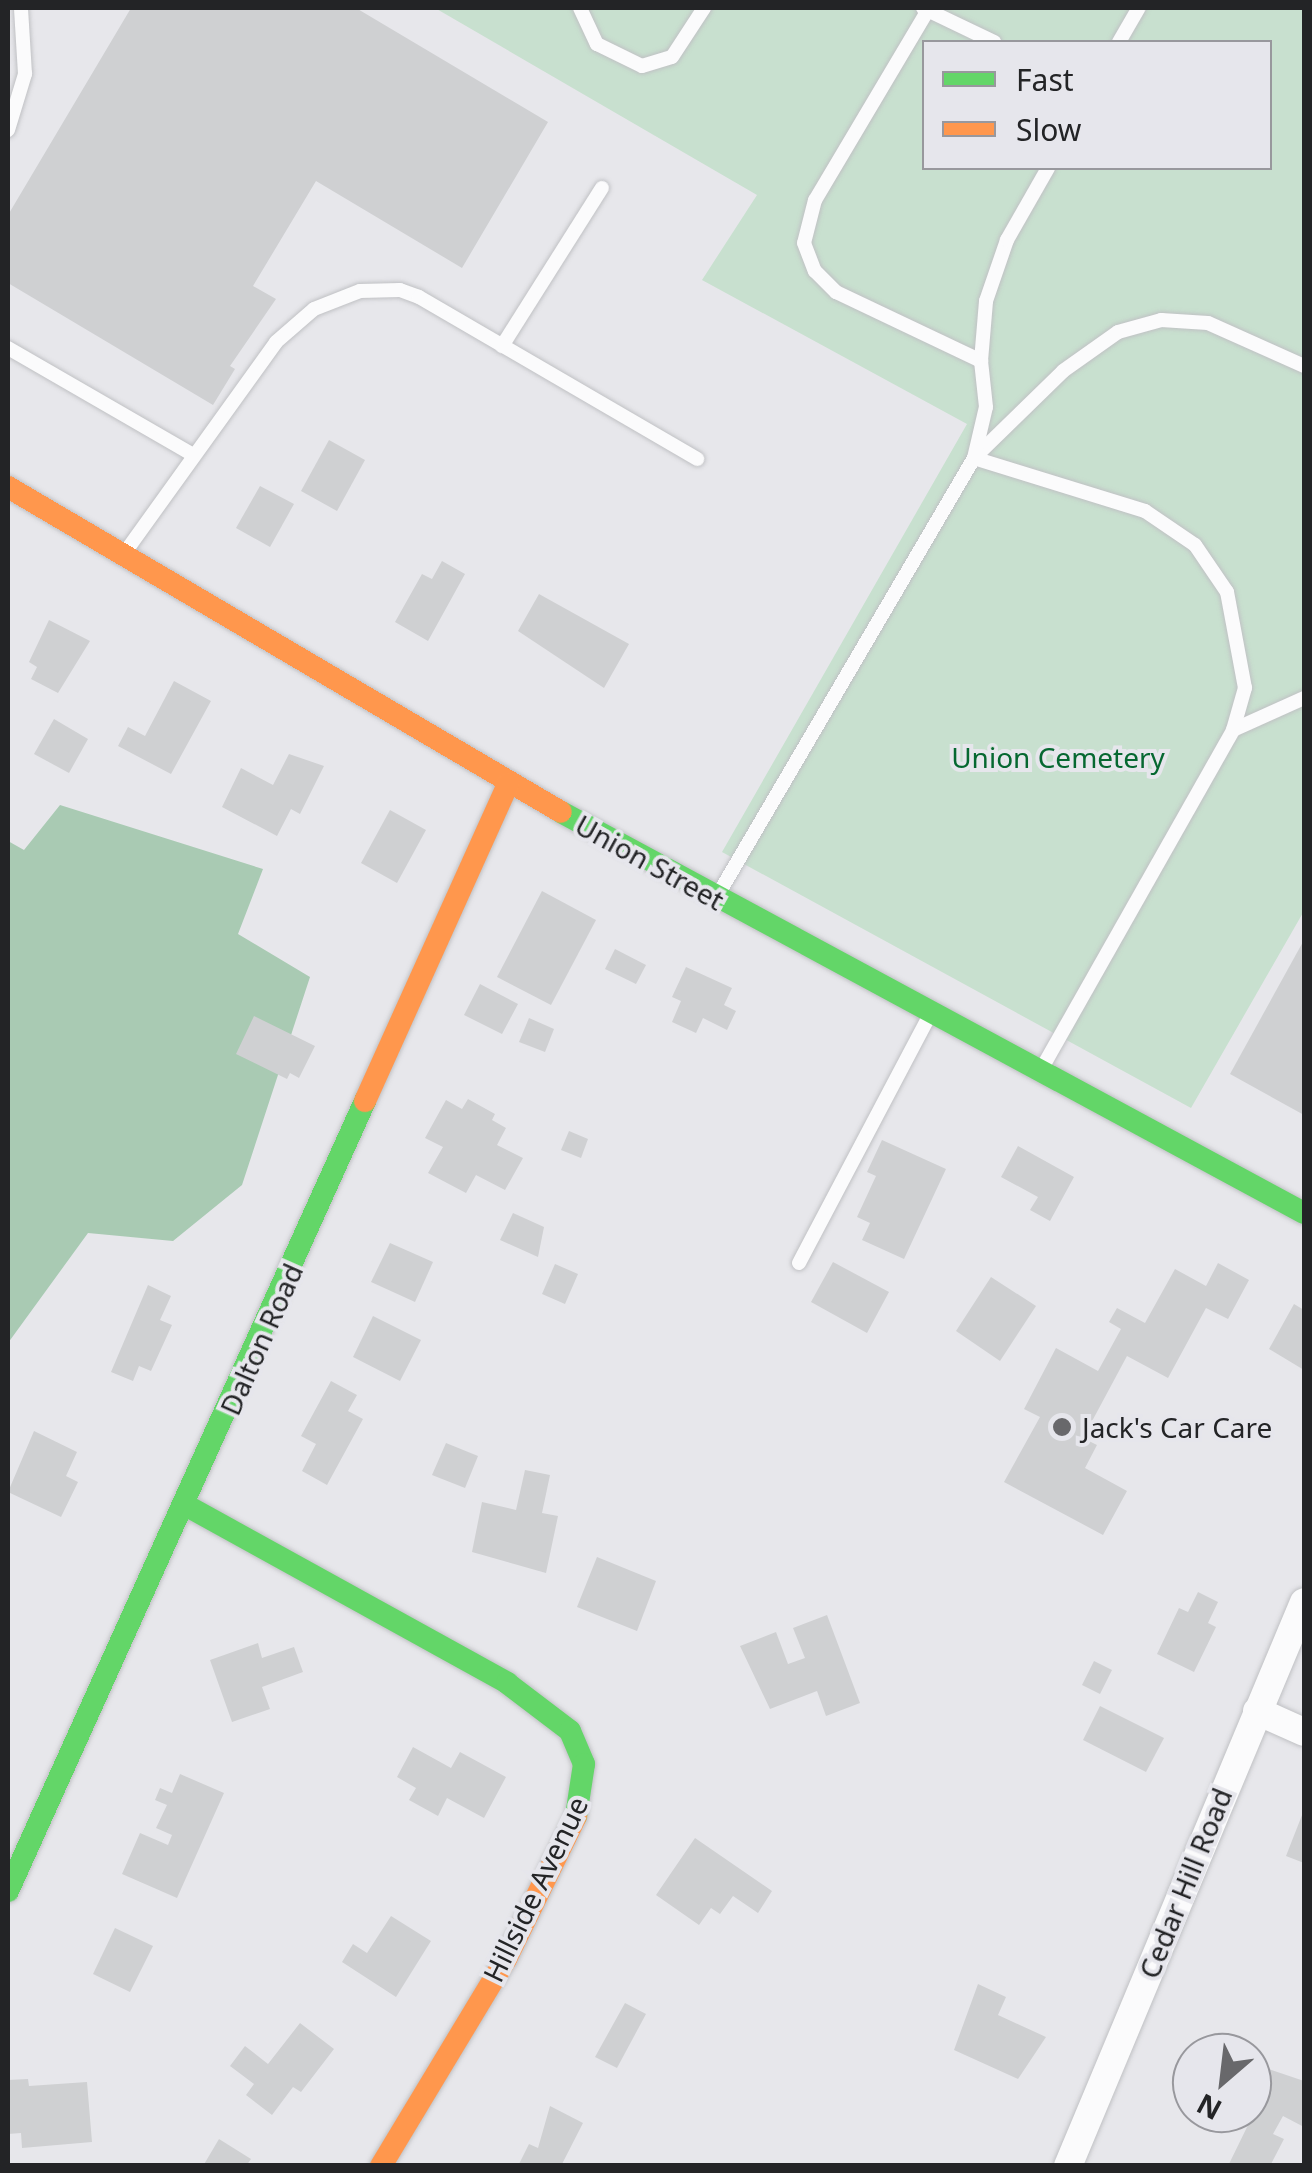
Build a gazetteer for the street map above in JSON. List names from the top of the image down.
{
  "streets": {
    "street": [
      "Union Street",
      "Dalton Road",
      "Cedar Hill Road",
      "Hillside Avenue"
    ]
  },
  "crossings": [
    ["Union Street", "Dalton Road"],
    ["Dalton Road", "Hillside Avenue"]
  ],
  "parks": ["Union Cemetery"],
  "places": ["Jack's Car Care"],
  "legend": ["Fast", "Slow"],
  "north": "bottom left"
}
